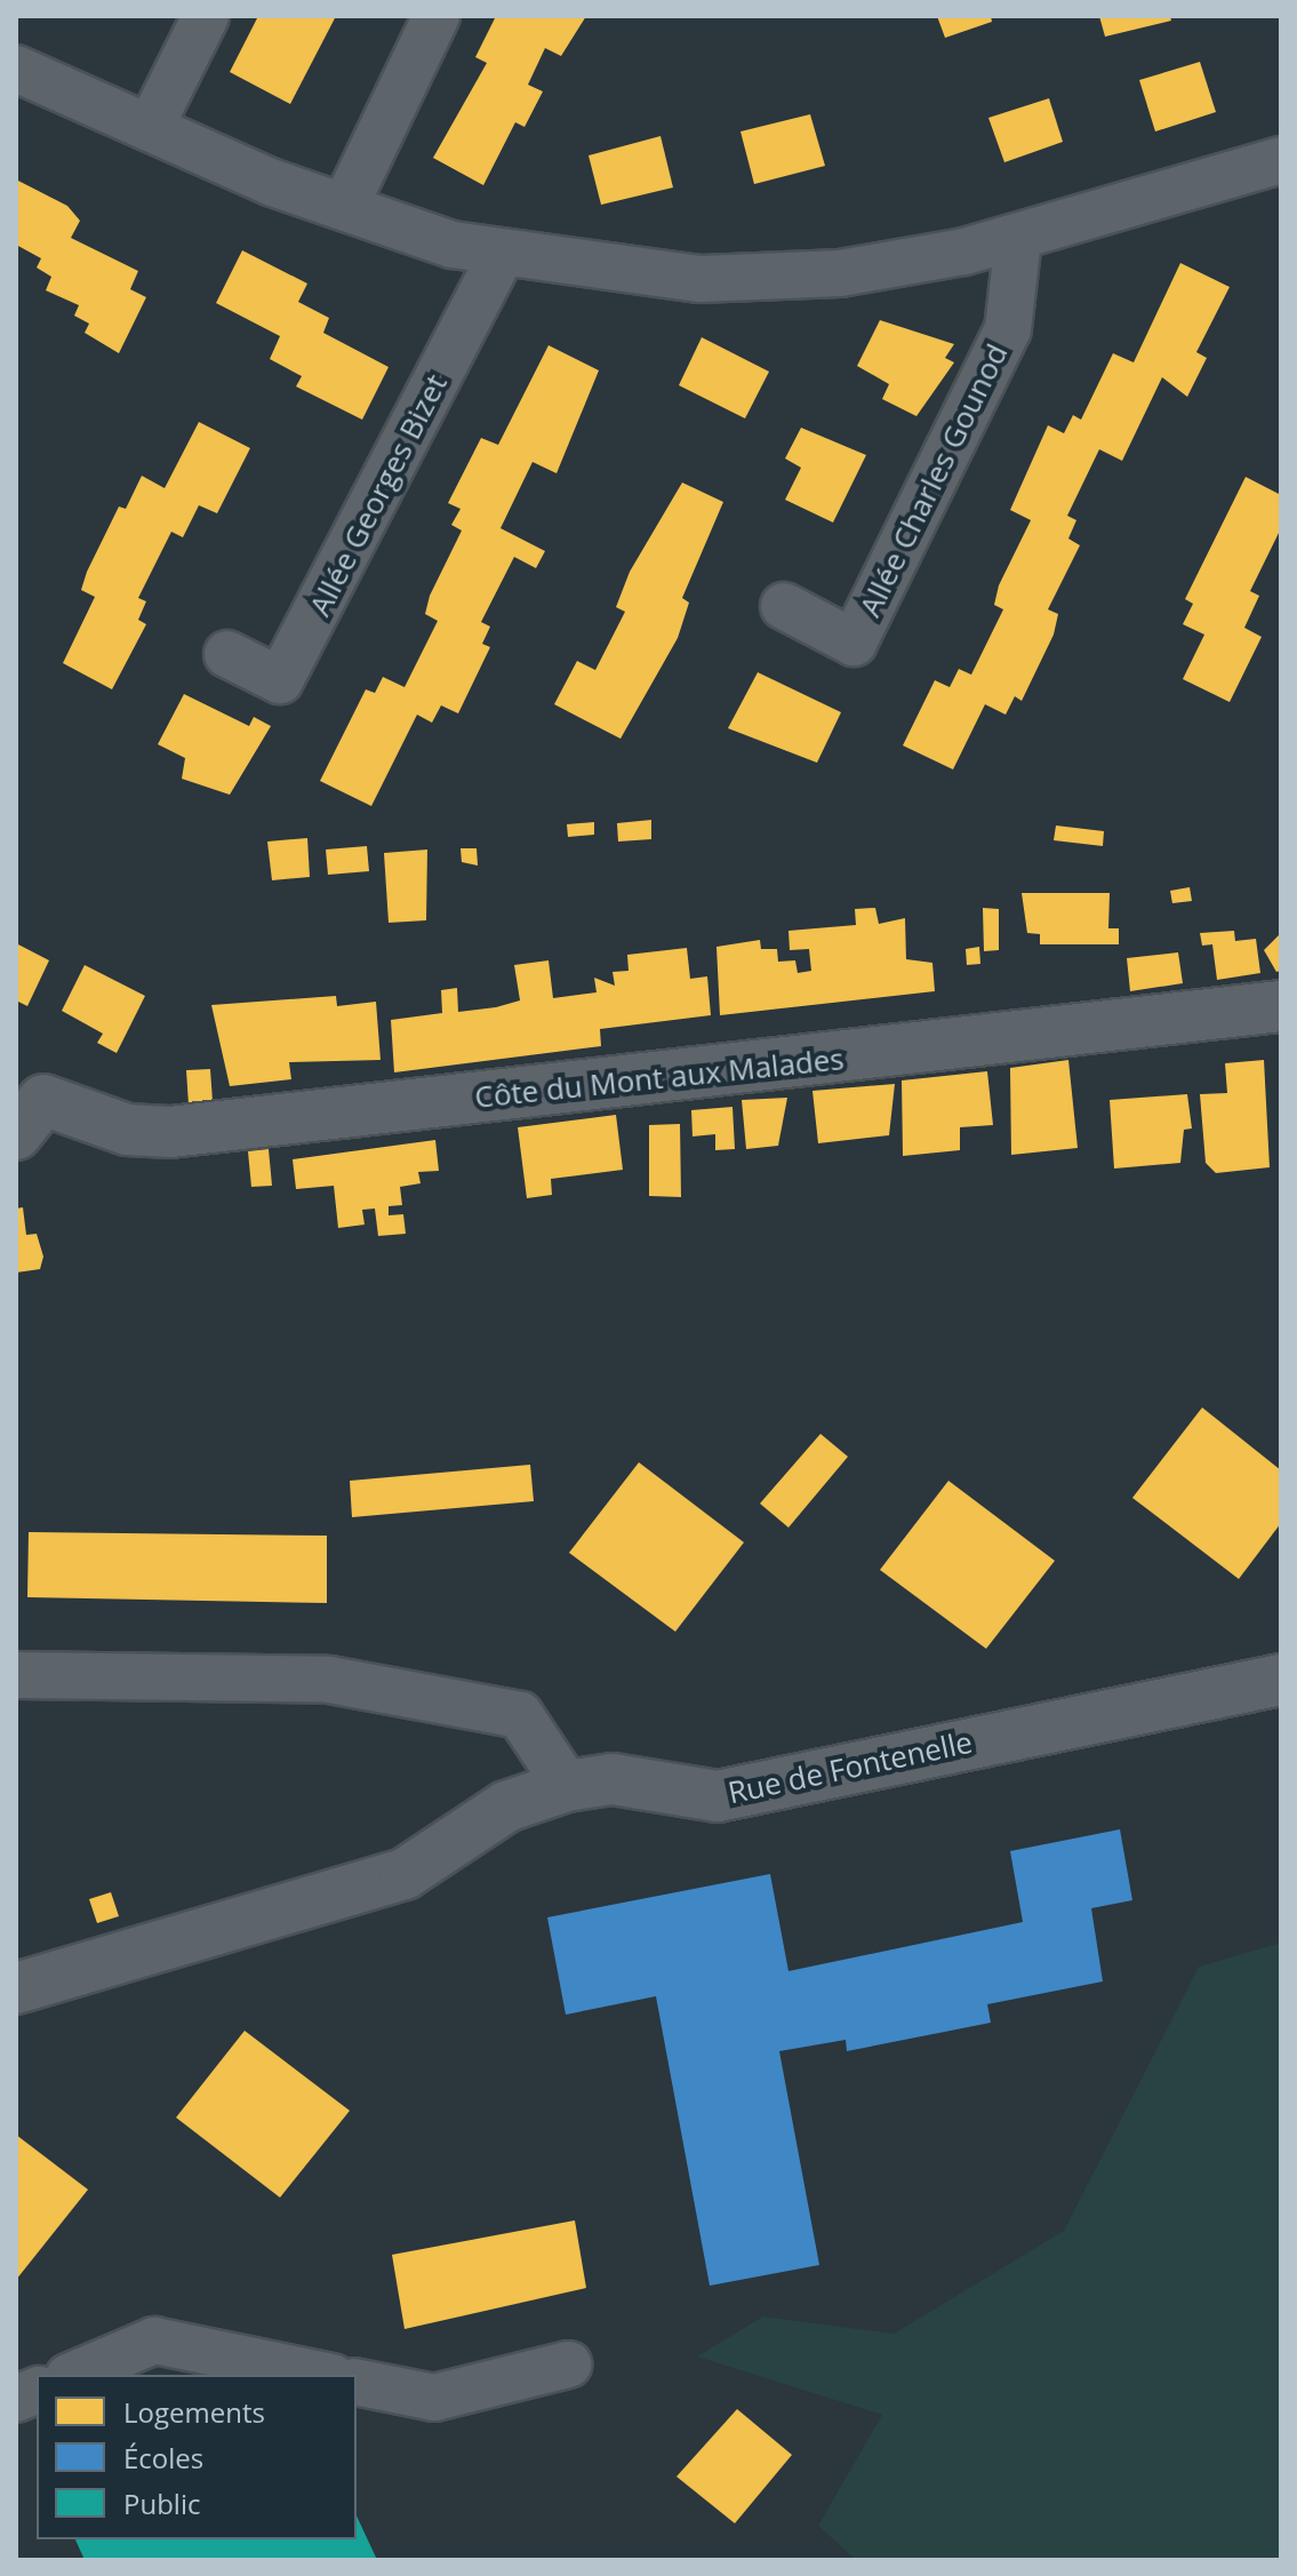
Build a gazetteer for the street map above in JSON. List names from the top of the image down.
{
  "streets": {
    "street": [
      "Allée Charles Gounod",
      "Allée Georges Bizet",
      "Côte du Mont aux Malades",
      "Rue de Fontenelle"
    ]
  },
  "legend": ["Logements", "Écoles", "Public"]
}
